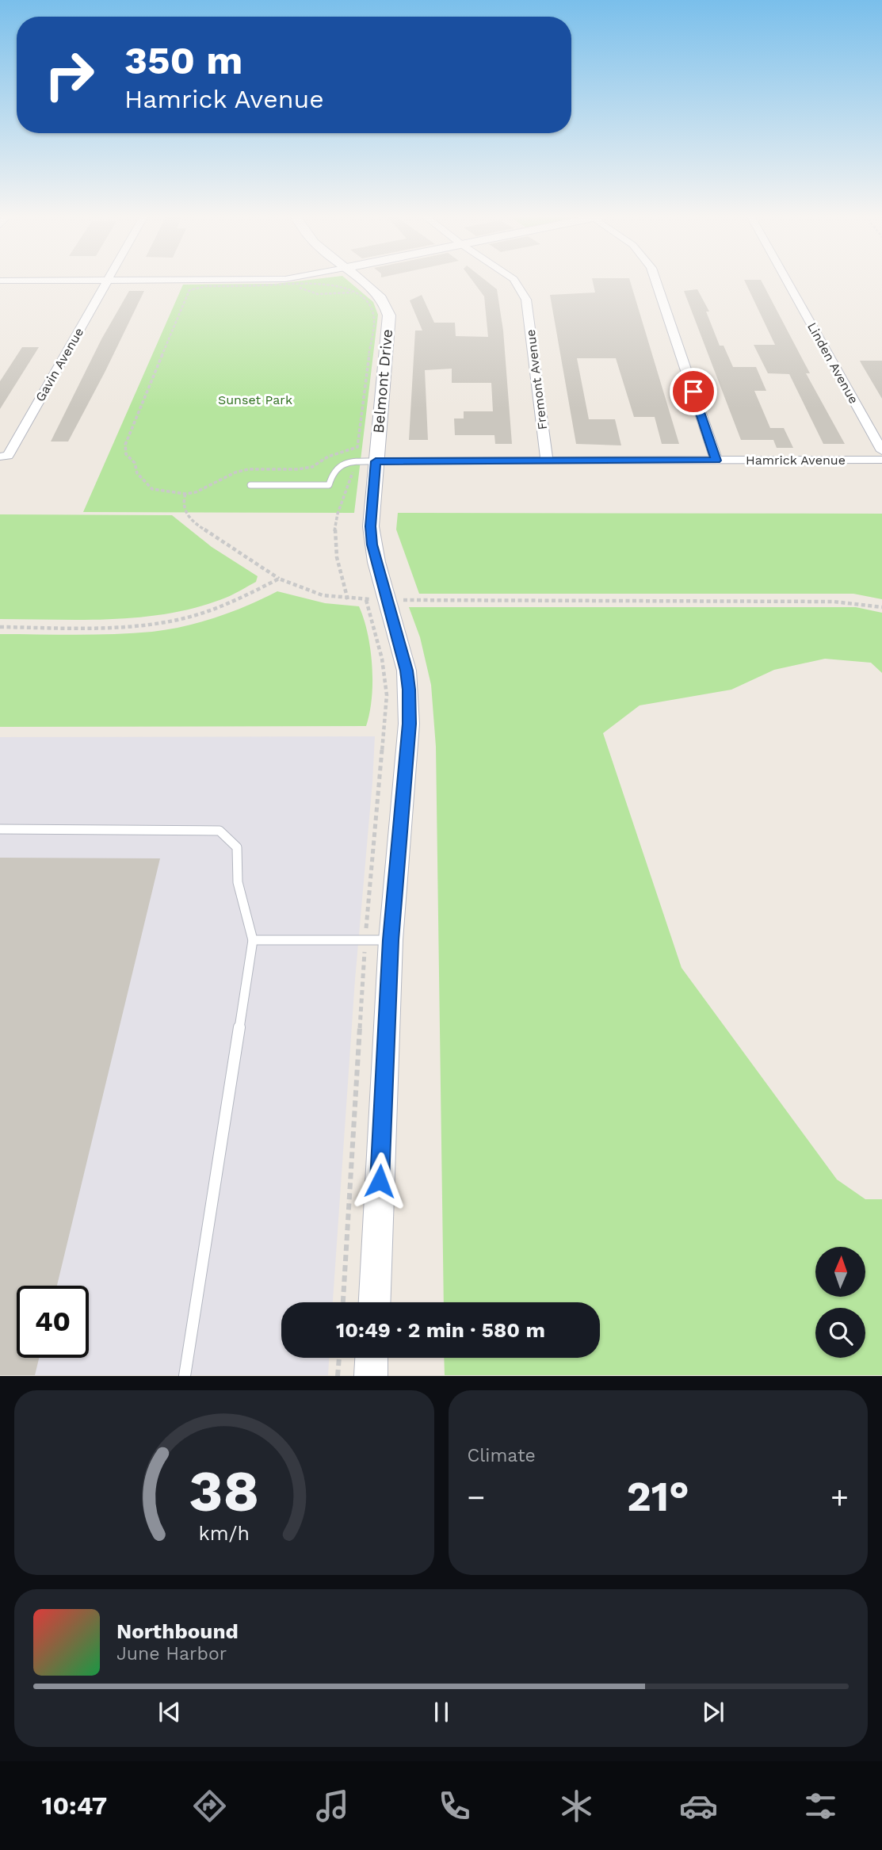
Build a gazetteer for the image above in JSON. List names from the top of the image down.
{
  "streets": {
    "street": [
      "Linden Avenue",
      "Gavin Avenue",
      "Fremont Avenue",
      "Belmont Drive",
      "Hamrick Avenue"
    ]
  },
  "crossings": [
    ["Fremont Avenue", "Hamrick Avenue"],
    ["Belmont Drive", "Hamrick Avenue"]
  ],
  "parks": ["Sunset Park"],
  "north": "top",
  "page": {
    "turn": ["350 m", "Hamrick Avenue"],
    "limit": "40",
    "trip": "10:49 · 2 min · 580 m",
    "tile": "Climate",
    "heat": ["−", "21°", "+"],
    "song": ["Northbound", "June Harbor"],
    "tabs": "10:47",
    "gauge": ["38", "km/h"]
  }
}
